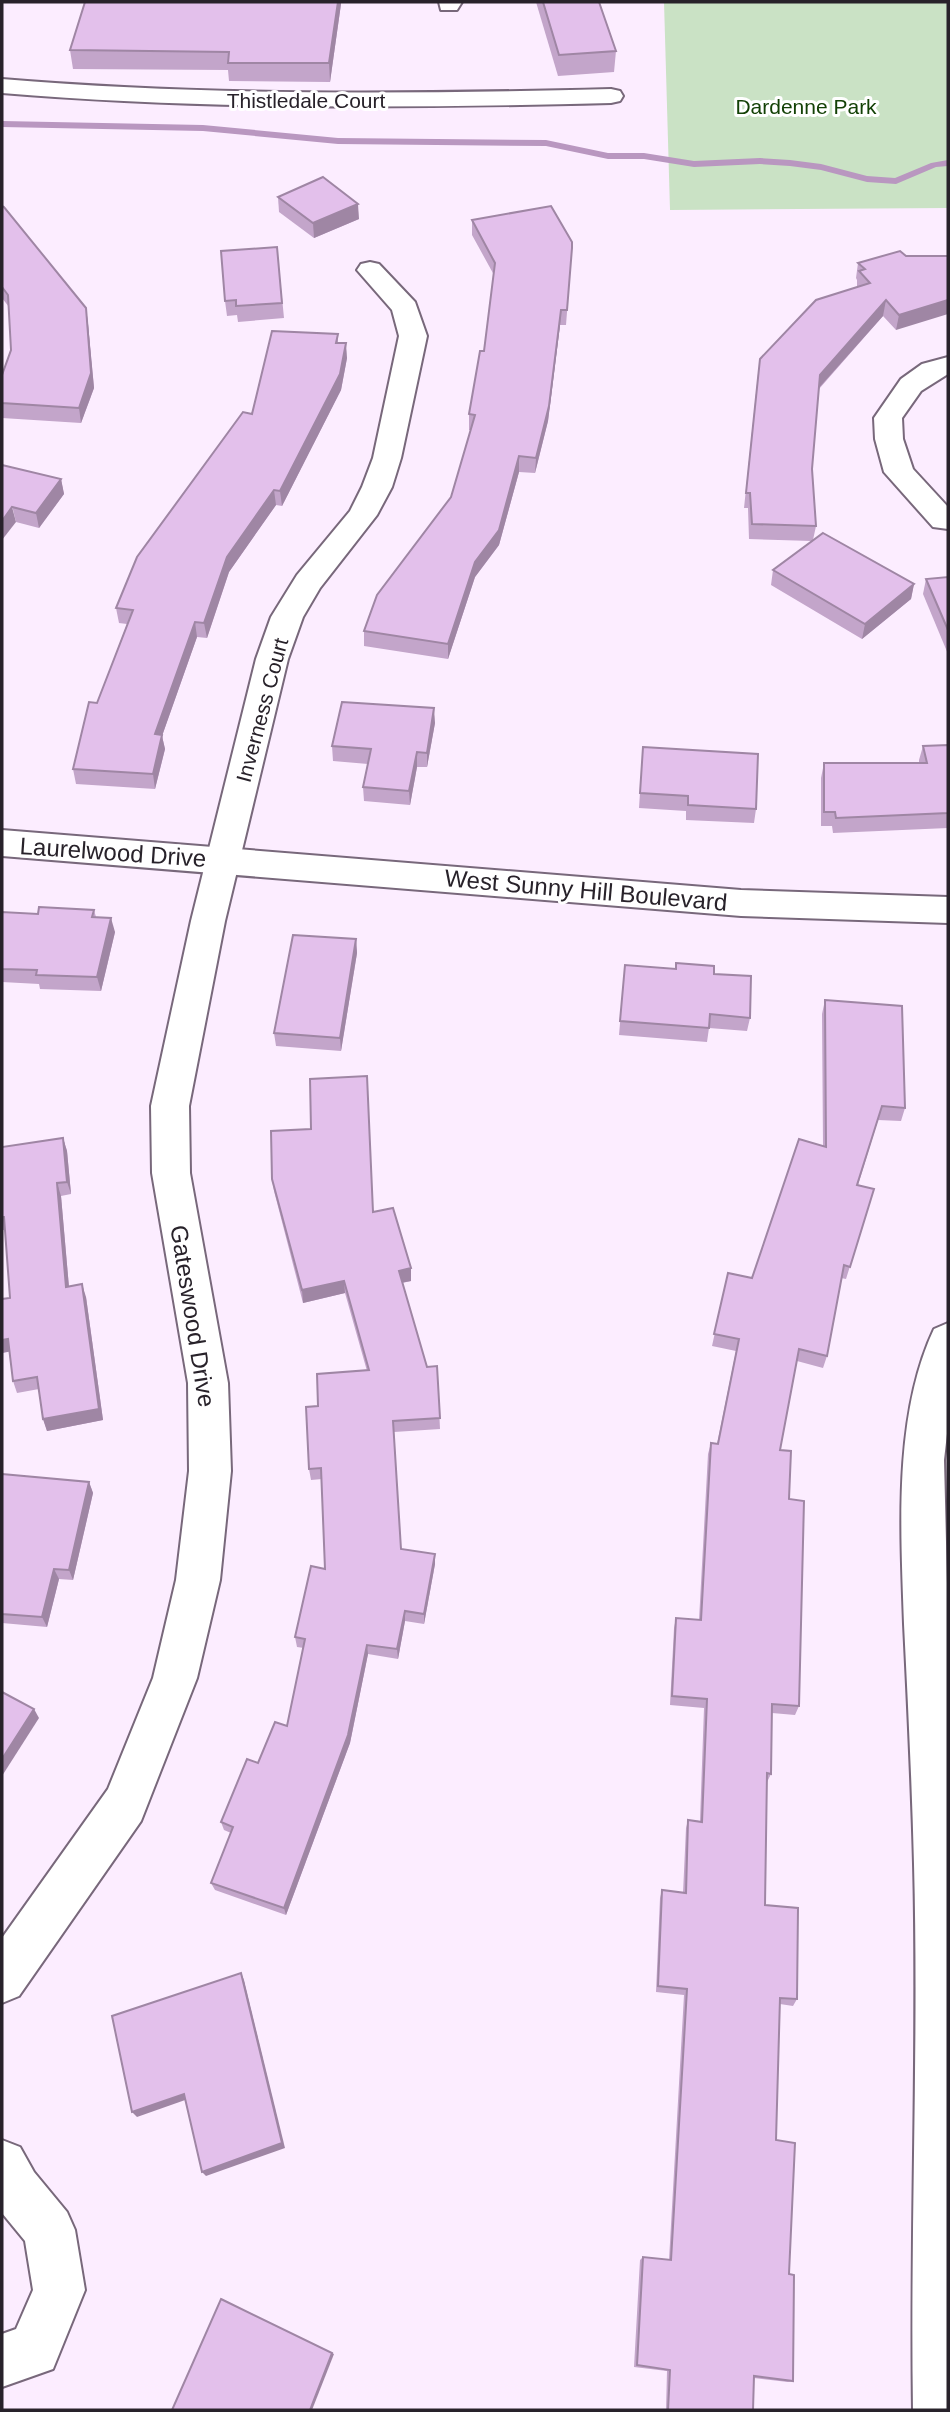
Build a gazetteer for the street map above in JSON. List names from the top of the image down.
{
  "streets": {
    "street": [
      "Thistledale Court",
      "Inverness Court",
      "Laurelwood Drive",
      "West Sunny Hill Boulevard",
      "Gateswood Drive"
    ]
  },
  "crossings": [
    ["Inverness Court", "Laurelwood Drive"],
    ["Inverness Court", "West Sunny Hill Boulevard"],
    ["Inverness Court", "Gateswood Drive"],
    ["Laurelwood Drive", "West Sunny Hill Boulevard"],
    ["Laurelwood Drive", "Gateswood Drive"],
    ["West Sunny Hill Boulevard", "Gateswood Drive"]
  ],
  "parks": ["Dardenne Park"]
}
